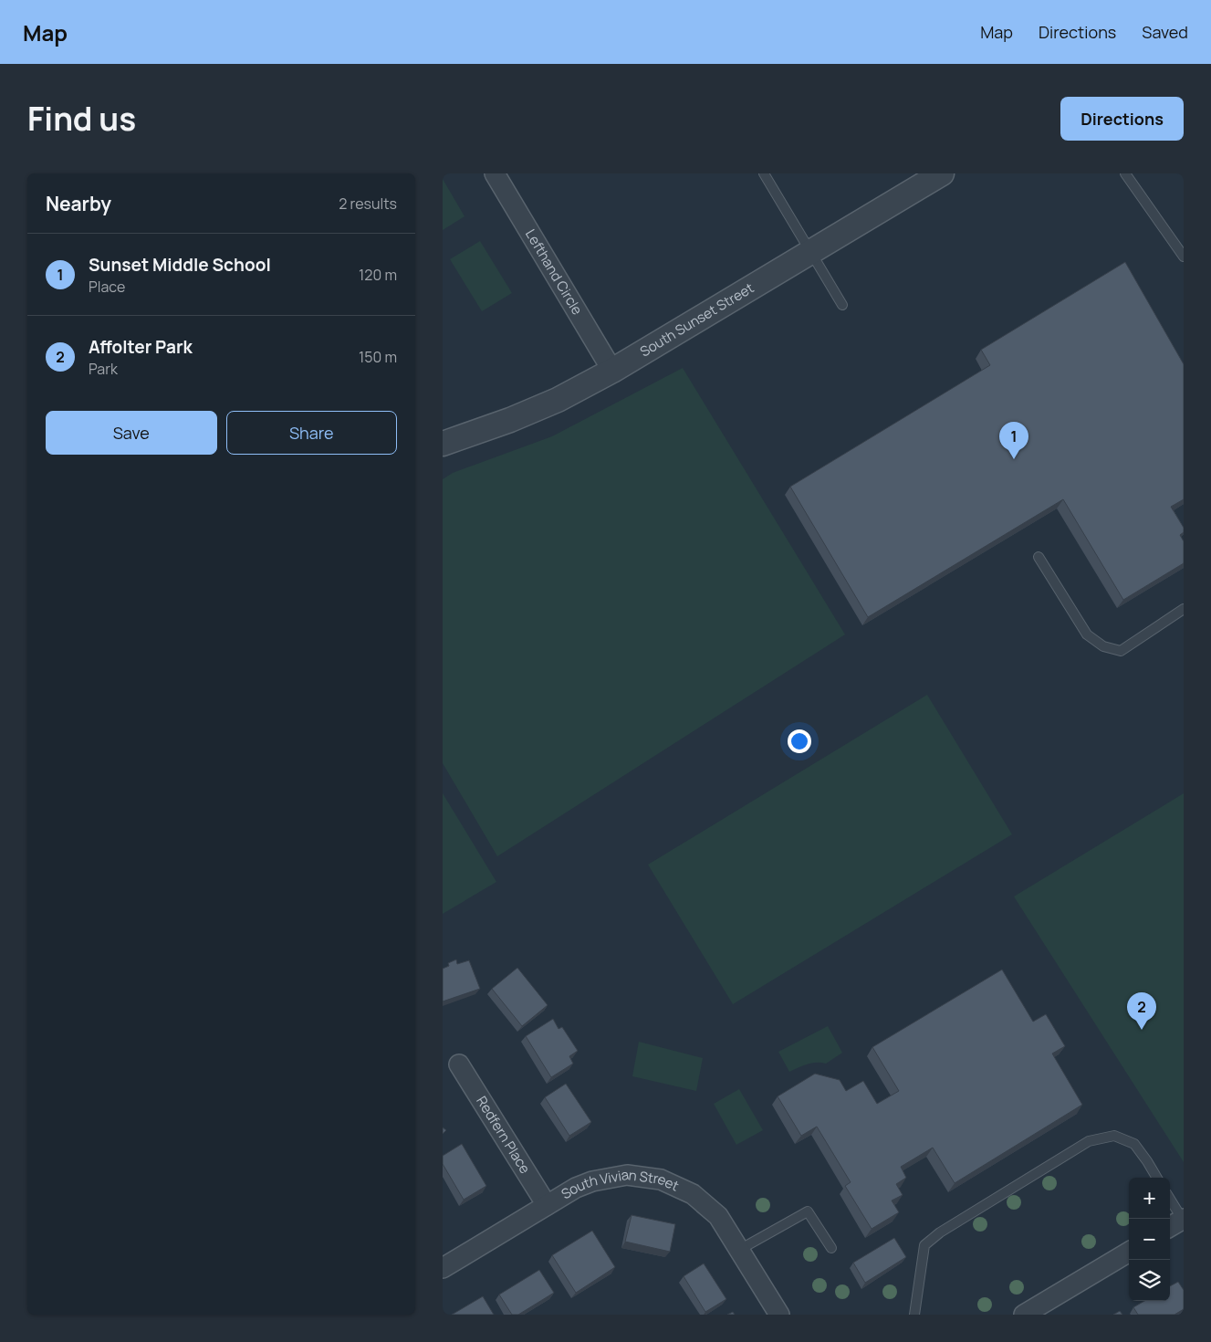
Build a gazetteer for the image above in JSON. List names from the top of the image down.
{
  "streets": {
    "street": [
      "Lefthand Circle",
      "South Sunset Street",
      "Redfern Place",
      "South Vivian Street"
    ]
  },
  "crossings": [
    ["Lefthand Circle", "South Sunset Street"],
    ["Redfern Place", "South Vivian Street"]
  ],
  "page": {
    "header": "Map",
    "nav": ["Map", "Directions", "Saved"],
    "title": "Find us",
    "buttons": [
      "Directions",
      ["Save", "Share"]
    ],
    "heading": ["Nearby", "2 results"],
    "list": [
      {
        "mark": "1",
        "name": "Sunset Middle School",
        "note": "Place",
        "value": "120 m"
      },
      {
        "mark": "2",
        "name": "Affolter Park",
        "note": "Park",
        "value": "150 m"
      }
    ],
    "pins": ["1", "2"],
    "map_buttons": ["+", "−"]
  }
}
